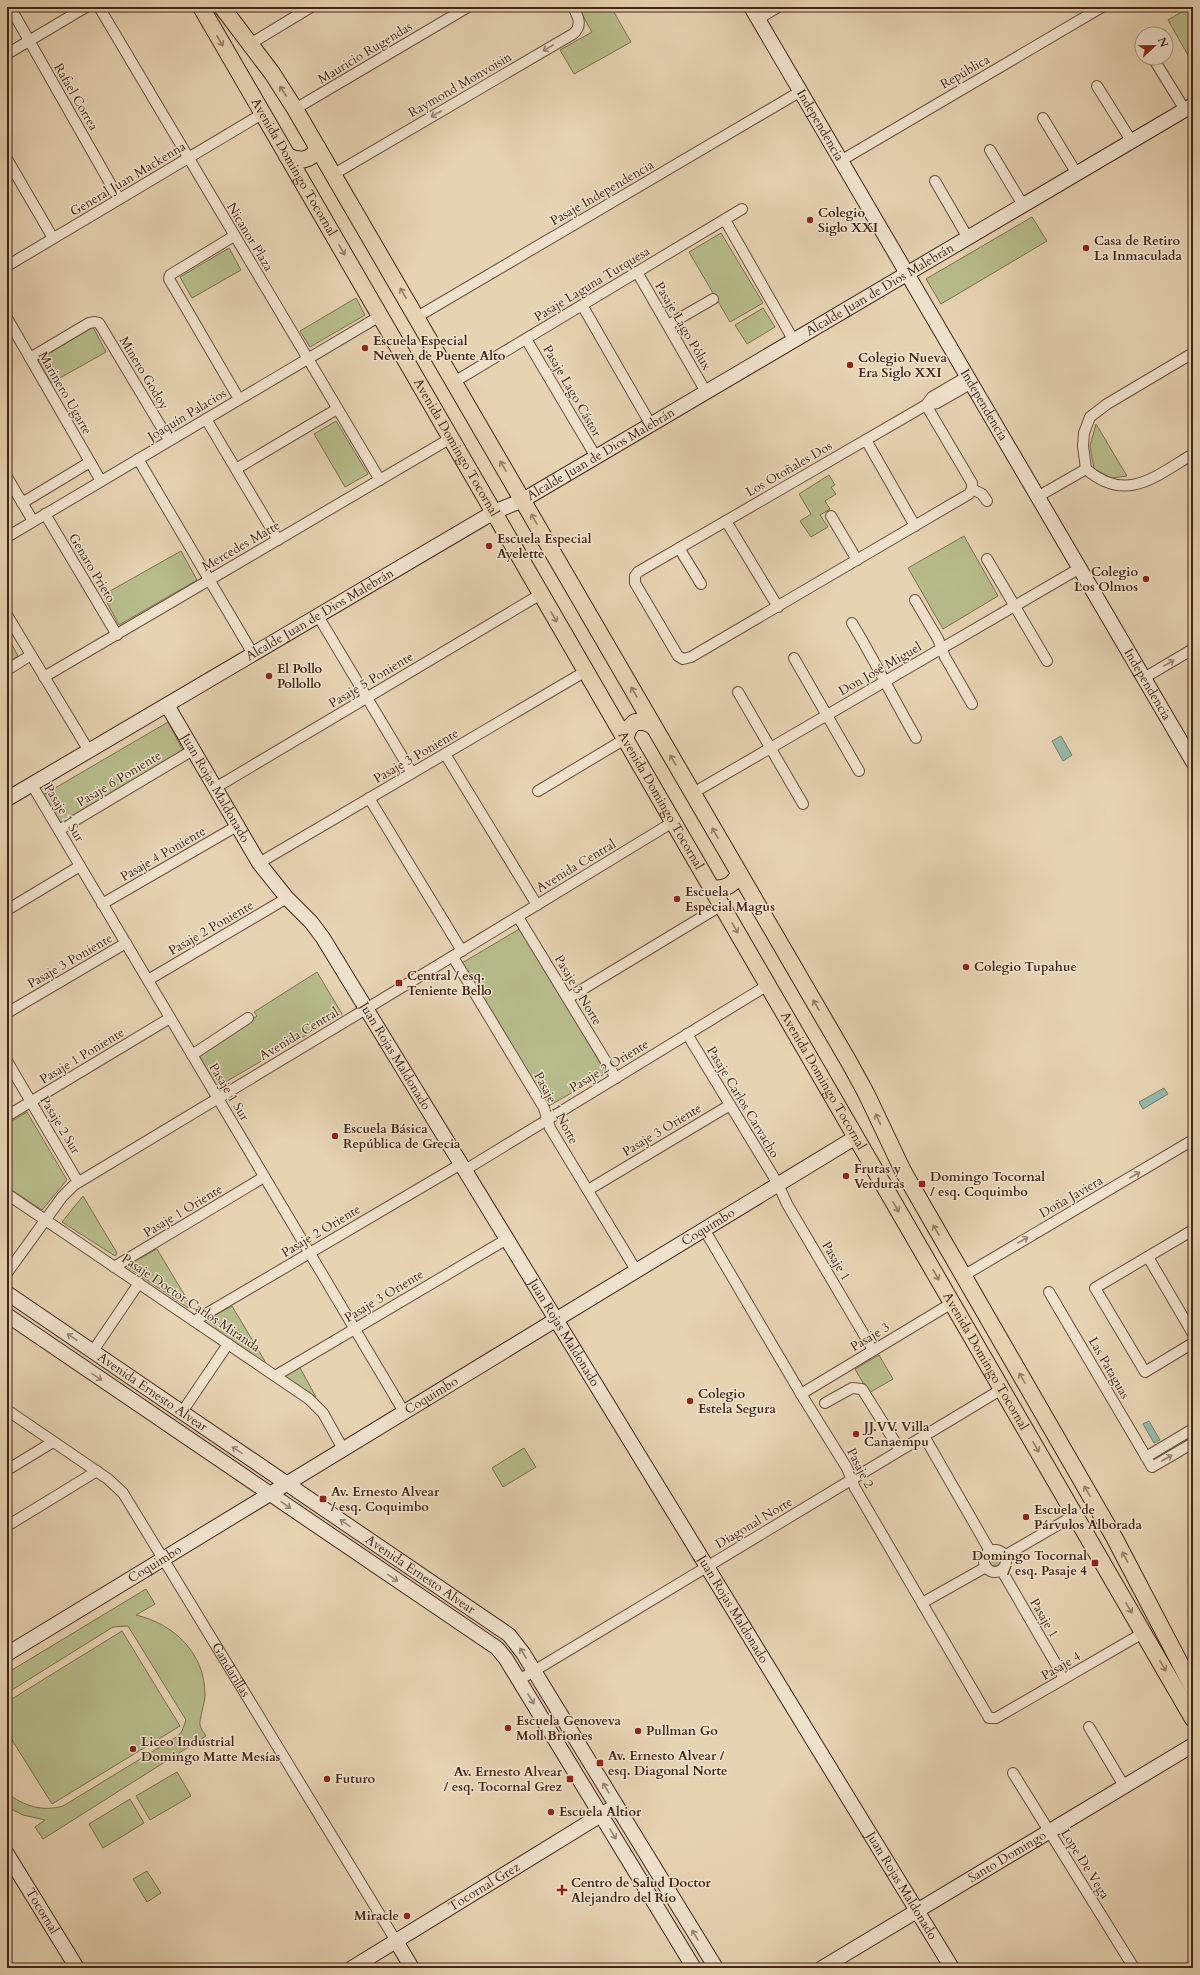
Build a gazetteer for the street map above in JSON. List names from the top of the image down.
{
  "streets": {
    "main road": ["Avenida Domingo Tocornal"],
    "street": [
      "Mauricio Rugendas",
      "República",
      "Raymond Monvoisin",
      "Rafael Correa",
      "Independencia",
      "General Juan Mackenna",
      "Pasaje Independencia",
      "Nicanor Plaza",
      "Pasaje Laguna Turquesa",
      "Alcalde Juan de Dios Malebrán",
      "Pasaje Lago Pólux",
      "Minero Godoy",
      "Pasaje Lago Cástor",
      "Marinero Ugarte",
      "Joaquín Palacios",
      "Los Otoñales Dos",
      "Mercedes Matte",
      "Genaro Prieto",
      "Don José Miguel",
      "Pasaje 5 Poniente",
      "Pasaje 3 Poniente",
      "Pasaje 6 Poniente",
      "Juan Rojas Maldonado",
      "Pasaje 1 Sur",
      "Pasaje 4 Poniente",
      "Avenida Central",
      "Pasaje 2 Poniente",
      "Pasaje 3 Norte",
      "Pasaje 1 Poniente",
      "Pasaje 2 Oriente",
      "Pasaje Carlos Carvacho",
      "Pasaje 1 Norte",
      "Pasaje 2 Sur",
      "Pasaje 3 Oriente",
      "Doña Javiera",
      "Pasaje 1 Oriente",
      "Coquimbo",
      "Pasaje 1",
      "Pasaje Doctor Carlos Miranda",
      "Pasaje 3",
      "Las Pataguas",
      "Avenida Ernesto Alvear",
      "Pasaje 2",
      "Diagonal Norte",
      "Pasaje 4",
      "Gandarillas",
      "Santo Domingo",
      "Lope De Vega",
      "Tocornal Grez",
      "Tocornal"
    ]
  },
  "crossings": [
    ["Mauricio Rugendas", "Avenida Domingo Tocornal"],
    ["República", "Independencia"],
    ["Raymond Monvoisin", "Avenida Domingo Tocornal"],
    ["Rafael Correa", "General Juan Mackenna"],
    ["Independencia", "Pasaje Independencia"],
    ["Independencia", "Alcalde Juan de Dios Malebrán"],
    ["Independencia", "Los Otoñales Dos"],
    ["Independencia", "Don José Miguel"],
    ["Avenida Domingo Tocornal", "General Juan Mackenna"],
    ["Avenida Domingo Tocornal", "Pasaje Independencia"],
    ["Avenida Domingo Tocornal", "Pasaje Laguna Turquesa"],
    ["Avenida Domingo Tocornal", "Alcalde Juan de Dios Malebrán"],
    ["Avenida Domingo Tocornal", "Joaquín Palacios"],
    ["Avenida Domingo Tocornal", "Mercedes Matte"],
    ["Avenida Domingo Tocornal", "Don José Miguel"],
    ["Avenida Domingo Tocornal", "Pasaje 5 Poniente"],
    ["Avenida Domingo Tocornal", "Pasaje 3 Poniente"],
    ["Avenida Domingo Tocornal", "Avenida Central"],
    ["Avenida Domingo Tocornal", "Pasaje 2 Oriente"],
    ["Avenida Domingo Tocornal", "Doña Javiera"],
    ["Avenida Domingo Tocornal", "Coquimbo"],
    ["Avenida Domingo Tocornal", "Pasaje 3"],
    ["Avenida Domingo Tocornal", "Diagonal Norte"],
    ["Avenida Domingo Tocornal", "Pasaje 4"],
    ["General Juan Mackenna", "Nicanor Plaza"],
    ["Nicanor Plaza", "Joaquín Palacios"],
    ["Nicanor Plaza", "Mercedes Matte"],
    ["Pasaje Laguna Turquesa", "Pasaje Lago Pólux"],
    ["Pasaje Laguna Turquesa", "Pasaje Lago Cástor"],
    ["Alcalde Juan de Dios Malebrán", "Pasaje Lago Pólux"],
    ["Alcalde Juan de Dios Malebrán", "Pasaje Lago Cástor"],
    ["Alcalde Juan de Dios Malebrán", "Juan Rojas Maldonado"],
    ["Alcalde Juan de Dios Malebrán", "Pasaje 1 Sur"],
    ["Minero Godoy", "Marinero Ugarte"],
    ["Minero Godoy", "Joaquín Palacios"],
    ["Marinero Ugarte", "Joaquín Palacios"],
    ["Joaquín Palacios", "Genaro Prieto"],
    ["Mercedes Matte", "Genaro Prieto"],
    ["Pasaje 5 Poniente", "Juan Rojas Maldonado"],
    ["Pasaje 3 Poniente", "Juan Rojas Maldonado"],
    ["Pasaje 3 Poniente", "Pasaje 1 Sur"],
    ["Pasaje 6 Poniente", "Juan Rojas Maldonado"],
    ["Pasaje 6 Poniente", "Pasaje 1 Sur"],
    ["Juan Rojas Maldonado", "Pasaje 4 Poniente"],
    ["Juan Rojas Maldonado", "Avenida Central"],
    ["Juan Rojas Maldonado", "Pasaje 2 Poniente"],
    ["Juan Rojas Maldonado", "Pasaje 2 Oriente"],
    ["Juan Rojas Maldonado", "Pasaje 3 Oriente"],
    ["Juan Rojas Maldonado", "Coquimbo"],
    ["Juan Rojas Maldonado", "Diagonal Norte"],
    ["Juan Rojas Maldonado", "Santo Domingo"],
    ["Pasaje 1 Sur", "Pasaje 4 Poniente"],
    ["Pasaje 1 Sur", "Avenida Central"],
    ["Pasaje 1 Sur", "Pasaje 2 Poniente"],
    ["Pasaje 1 Sur", "Pasaje 1 Poniente"],
    ["Pasaje 1 Sur", "Pasaje 2 Oriente"],
    ["Pasaje 1 Sur", "Pasaje 3 Oriente"],
    ["Pasaje 1 Sur", "Pasaje 1 Oriente"],
    ["Pasaje 1 Sur", "Coquimbo"],
    ["Avenida Central", "Pasaje 3 Norte"],
    ["Avenida Central", "Pasaje 1 Norte"],
    ["Avenida Central", "Pasaje 2 Sur"],
    ["Avenida Central", "Pasaje Doctor Carlos Miranda"],
    ["Pasaje 3 Norte", "Pasaje 2 Oriente"],
    ["Pasaje 1 Poniente", "Pasaje 2 Sur"],
    ["Pasaje 2 Oriente", "Pasaje Carlos Carvacho"],
    ["Pasaje 2 Oriente", "Pasaje 1 Norte"],
    ["Pasaje 2 Oriente", "Pasaje Doctor Carlos Miranda"],
    ["Pasaje Carlos Carvacho", "Pasaje 3 Oriente"],
    ["Pasaje Carlos Carvacho", "Coquimbo"],
    ["Pasaje Carlos Carvacho", "Pasaje 1"],
    ["Pasaje 1 Norte", "Pasaje 3 Oriente"],
    ["Pasaje 1 Norte", "Coquimbo"],
    ["Pasaje 3 Oriente", "Pasaje Doctor Carlos Miranda"],
    ["Pasaje 1 Oriente", "Pasaje Doctor Carlos Miranda"],
    ["Coquimbo", "Pasaje 1"],
    ["Coquimbo", "Pasaje Doctor Carlos Miranda"],
    ["Coquimbo", "Avenida Ernesto Alvear"],
    ["Coquimbo", "Pasaje 2"],
    ["Coquimbo", "Gandarillas"],
    ["Pasaje 1", "Pasaje 3"],
    ["Pasaje 1", "Pasaje 4"],
    ["Pasaje 3", "Pasaje 2"],
    ["Avenida Ernesto Alvear", "Diagonal Norte"],
    ["Avenida Ernesto Alvear", "Tocornal Grez"],
    ["Pasaje 2", "Diagonal Norte"],
    ["Pasaje 2", "Pasaje 4"],
    ["Gandarillas", "Tocornal Grez"],
    ["Santo Domingo", "Lope De Vega"]
  ],
  "one_way": ["Raymond Monvoisin", "Doña Javiera"],
  "places": {
    "other": [
      "Colegio Siglo XXI",
      "Casa de Retiro La Inmaculada",
      "Escuela Especial Newen de Puente Alto",
      "Colegio Nueva Era Siglo XXI",
      "Escuela Especial Ayelette",
      "Colegio Los Olmos",
      "El Pollo Pollollo",
      "Escuela Especial Magus",
      "Colegio Tupahue",
      "Escuela Básica República de Grecia",
      "Frutas y Verduras",
      "Colegio Estela Segura",
      "JJ.VV. Villa Canaempu",
      "Escuela de Párvulos Alborada",
      "Escuela Genoveva Moll Briones",
      "Pullman Go",
      "Liceo Industrial Domingo Matte Mesías",
      "Futuro",
      "Escuela Altior",
      "Miracle"
    ],
    "transit": [
      "Central / esq. Teniente Bello",
      "Domingo Tocornal / esq. Coquimbo",
      "Av. Ernesto Alvear / esq. Coquimbo",
      "Domingo Tocornal / esq. Pasaje 4",
      "Av. Ernesto Alvear / esq. Diagonal Norte",
      "Av. Ernesto Alvear / esq. Tocornal Grez"
    ],
    "health": ["Centro de Salud Doctor Alejandro del Río"]
  },
  "north": "right"
}
